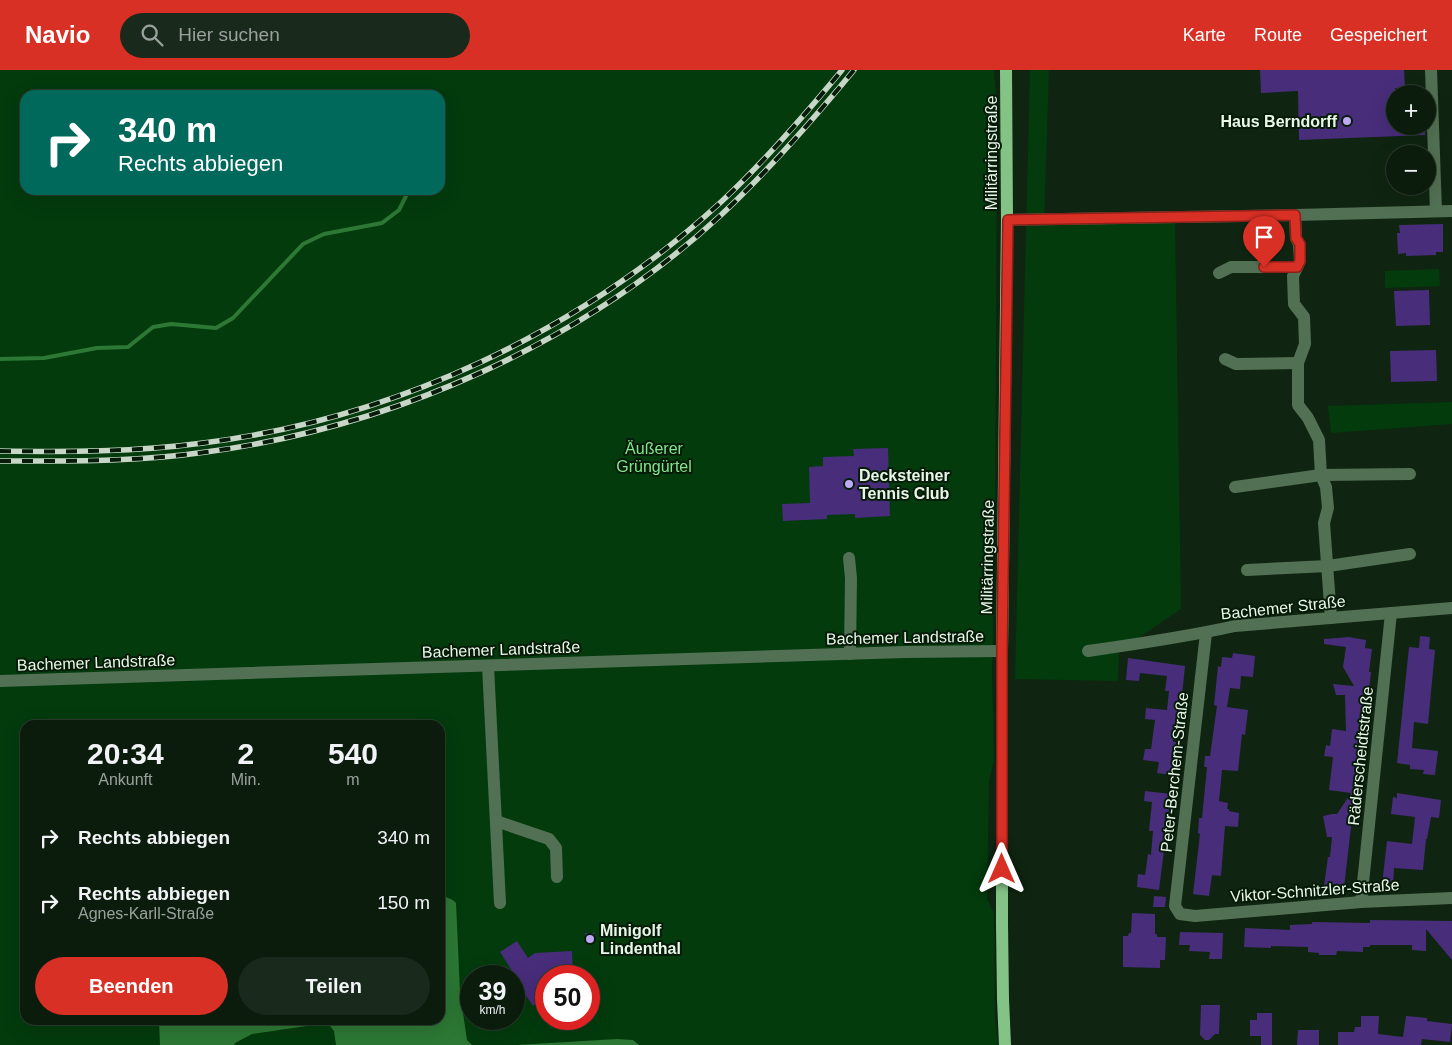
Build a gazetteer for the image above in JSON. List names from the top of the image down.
{
  "streets": {
    "main road": ["Militärringstraße"],
    "street": [
      "Bachemer Straße",
      "Bachemer Landstraße",
      "Räderscheidtstraße",
      "Peter-Berchem-Straße",
      "Viktor-Schnitzler-Straße"
    ]
  },
  "crossings": [
    ["Militärringstraße", "Bachemer Landstraße"],
    ["Bachemer Straße", "Räderscheidtstraße"],
    ["Bachemer Straße", "Peter-Berchem-Straße"],
    ["Räderscheidtstraße", "Viktor-Schnitzler-Straße"],
    ["Peter-Berchem-Straße", "Viktor-Schnitzler-Straße"]
  ],
  "parks": ["Äußerer Grüngürtel"],
  "places": ["Haus Berndorff", "Decksteiner Tennis Club", "Minigolf Lindenthal"],
  "page": {
    "header": "Navio",
    "search": "Hier suchen",
    "nav": ["Karte", "Route", "Gespeichert"],
    "map_buttons": ["+", "−"],
    "turn": ["340 m", "Rechts abbiegen"],
    "eta": [
      "20:34",
      "Ankunft",
      "2",
      "Min.",
      "540",
      "m"
    ],
    "list": [
      {
        "name": "Rechts abbiegen",
        "value": "340 m"
      },
      {
        "name": "Rechts abbiegen",
        "note": "Agnes-Karll-Straße",
        "value": "150 m"
      }
    ],
    "buttons": ["Beenden", "Teilen"],
    "speed": "39 km/h",
    "limit": "50"
  }
}
